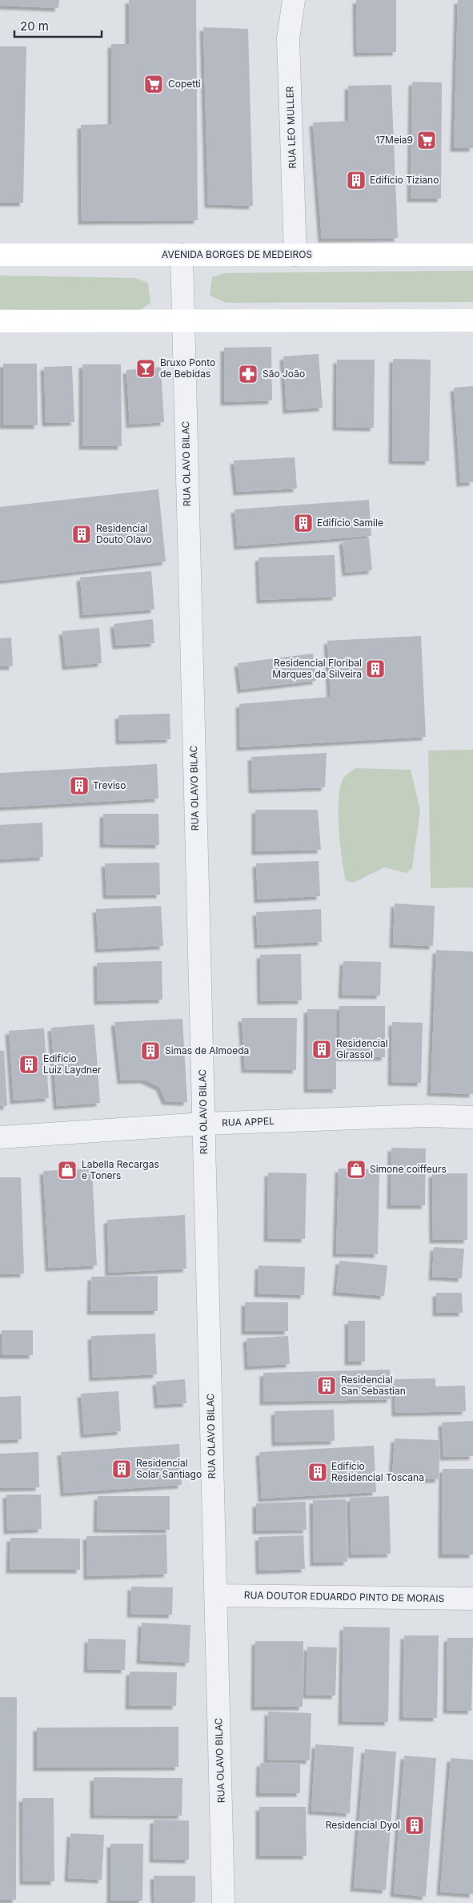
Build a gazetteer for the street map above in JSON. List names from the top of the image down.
{
  "streets": {
    "main road": ["AVENIDA BORGES DE MEDEIROS"],
    "street": [
      "RUA LEO MULLER",
      "RUA OLAVO BILAC",
      "RUA APPEL",
      "RUA DOUTOR EDUARDO PINTO DE MORAIS"
    ]
  },
  "crossings": [
    ["RUA LEO MULLER", "AVENIDA BORGES DE MEDEIROS"],
    ["AVENIDA BORGES DE MEDEIROS", "RUA OLAVO BILAC"],
    ["RUA OLAVO BILAC", "RUA APPEL"],
    ["RUA OLAVO BILAC", "RUA DOUTOR EDUARDO PINTO DE MORAIS"]
  ],
  "places": {
    "supermarket": ["Copetti", "17Meia9"],
    "building": [
      "Edifício Tiziano",
      "Edifício Samile",
      "Residencial Douto Olavo",
      "Residencial Floribal Marques da Silveira",
      "Treviso",
      "Residencial Girassol",
      "Simas de Almoeda",
      "Edifício Luiz Laydner",
      "Residencial San Sebastian",
      "Residencial Solar Santiago",
      "Edifício Residencial Toscana",
      "Residencial Dyol"
    ],
    "bar": ["Bruxo Ponto de Bebidas"],
    "pharmacy": ["São João"],
    "shop": ["Simone coiffeurs", "Labella Recargas e Toners"]
  },
  "scale_bar": "20 m"
}
